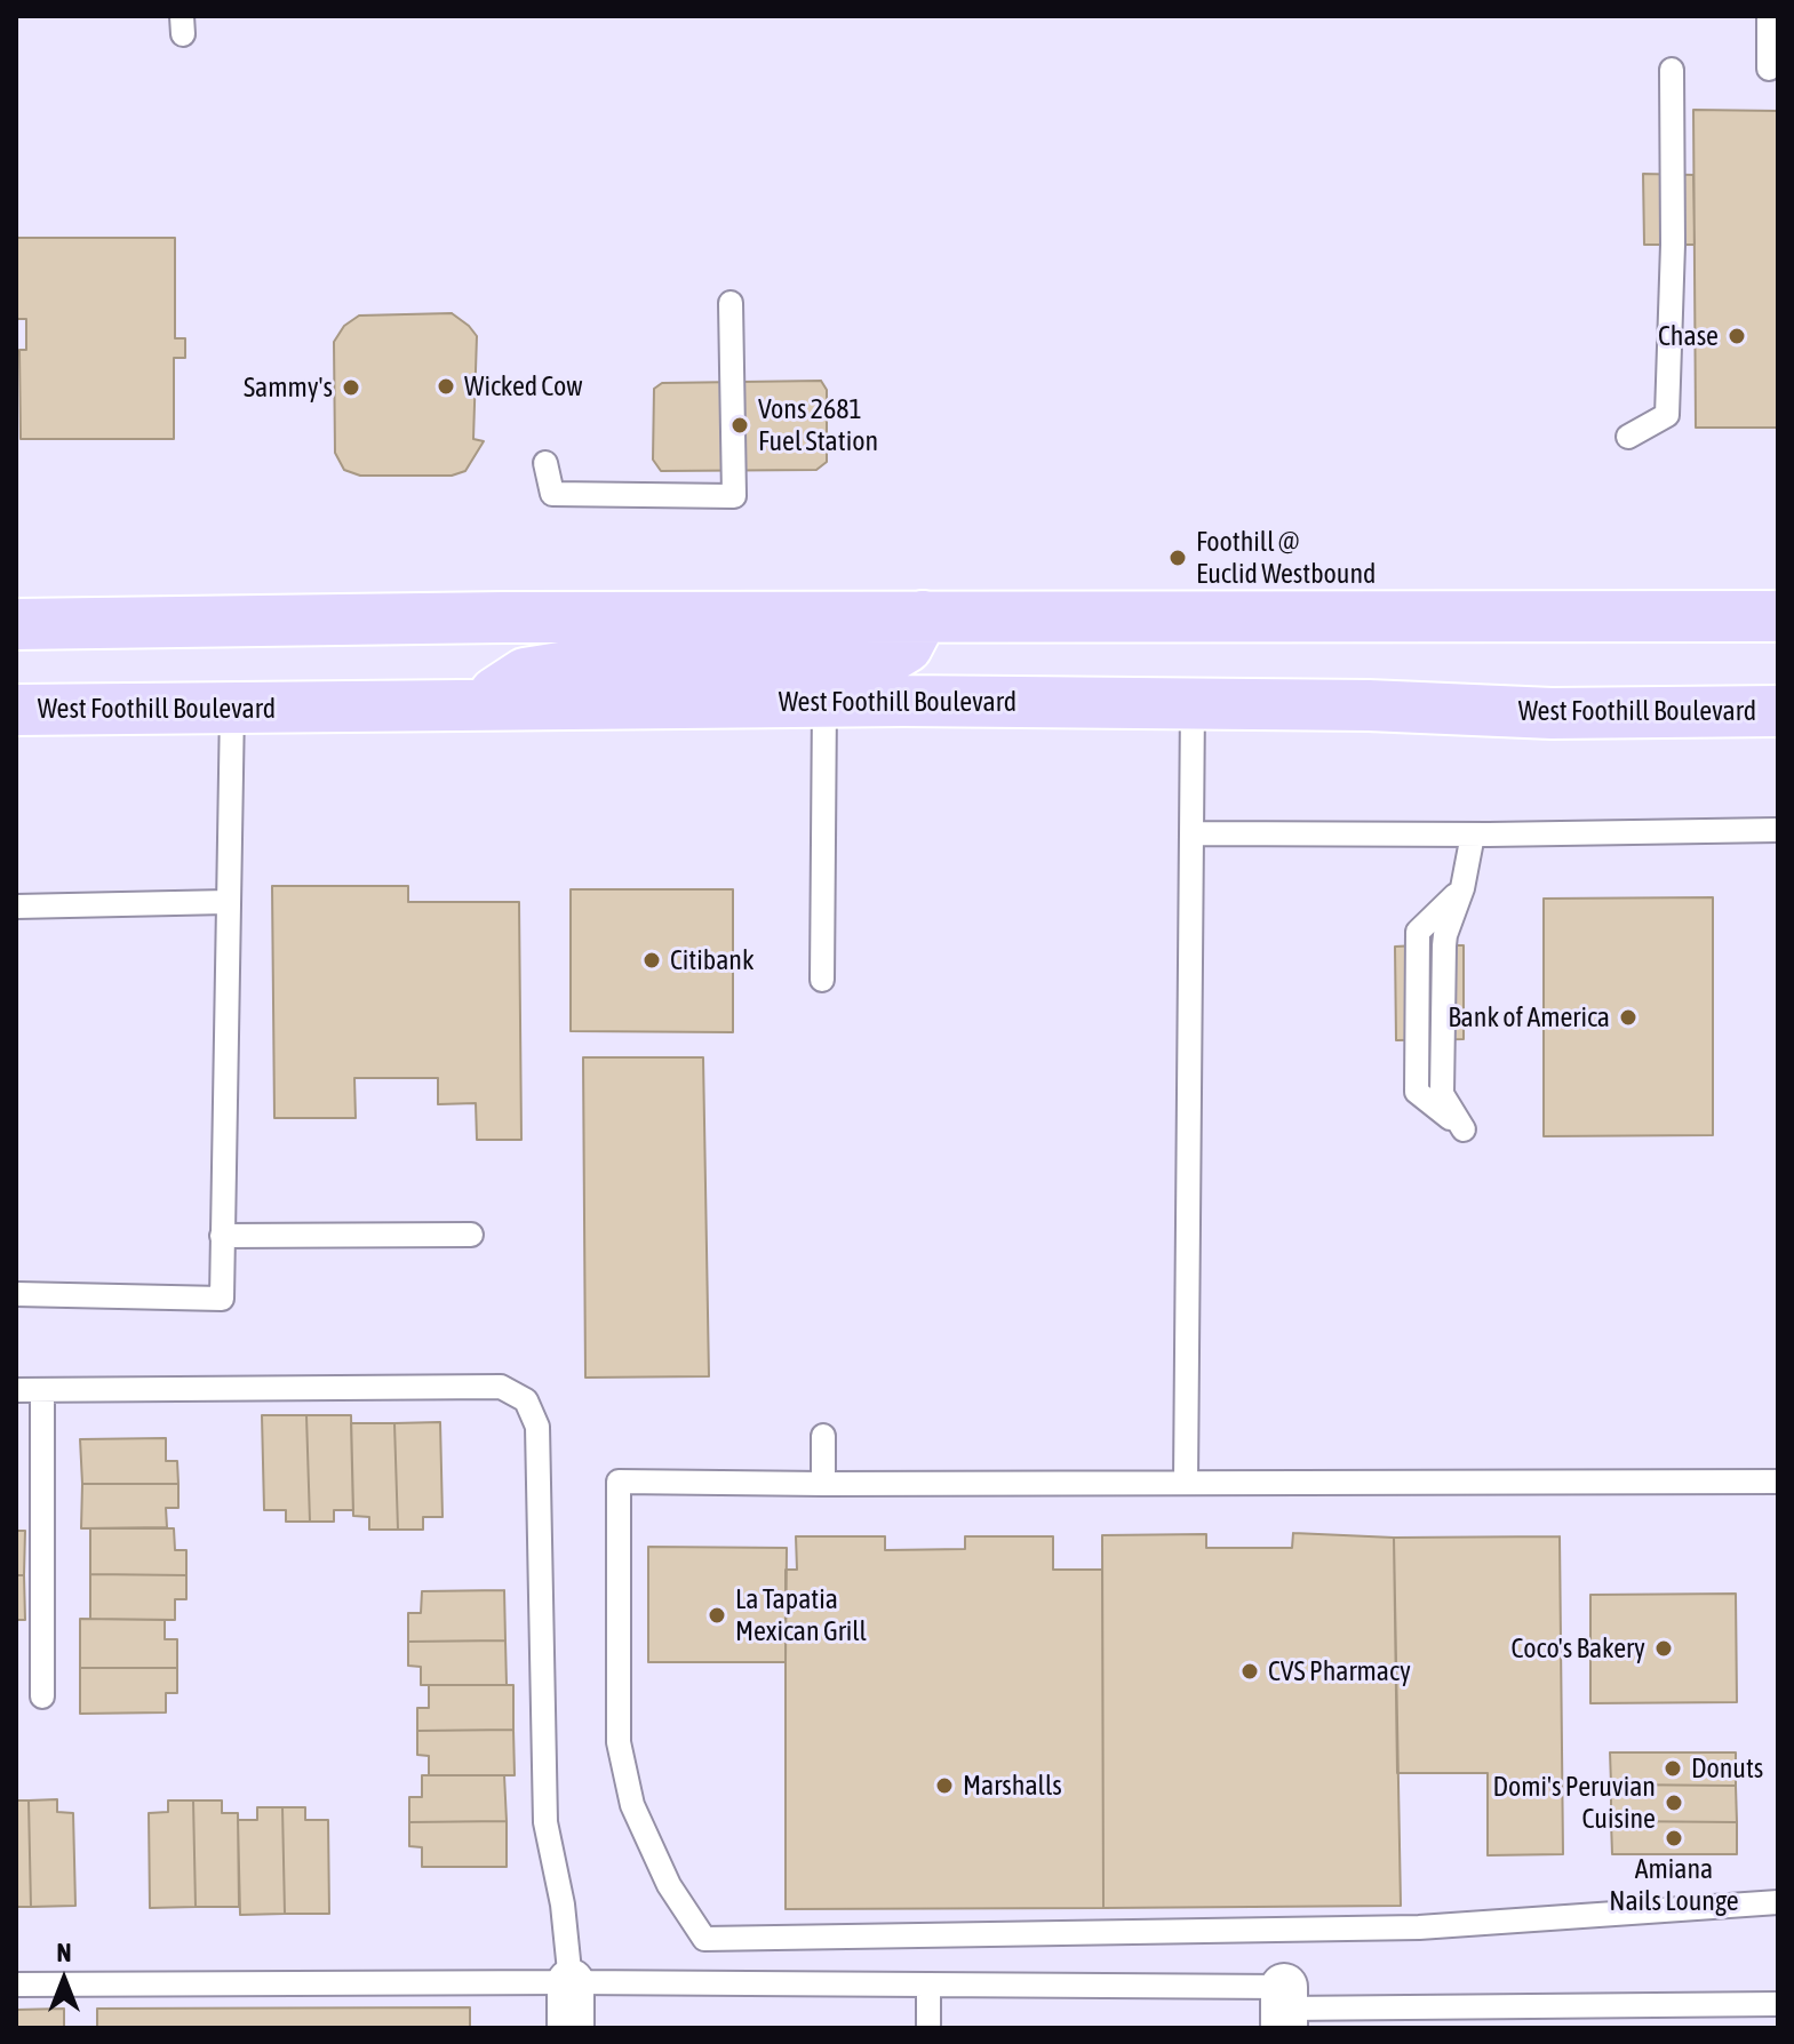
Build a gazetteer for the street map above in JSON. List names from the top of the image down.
{
  "streets": {
    "main road": ["West Foothill Boulevard"]
  },
  "places": [
    "Chase",
    "Wicked Cow",
    "Sammy's",
    "Vons 2681 Fuel Station",
    "Foothill @ Euclid Westbound",
    "Citibank",
    "Bank of America",
    "La Tapatia Mexican Grill",
    "Coco's Bakery",
    "CVS Pharmacy",
    "Donuts",
    "Marshalls",
    "Domi's Peruvian Cuisine",
    "Amiana Nails Lounge"
  ],
  "north": "top"
}
